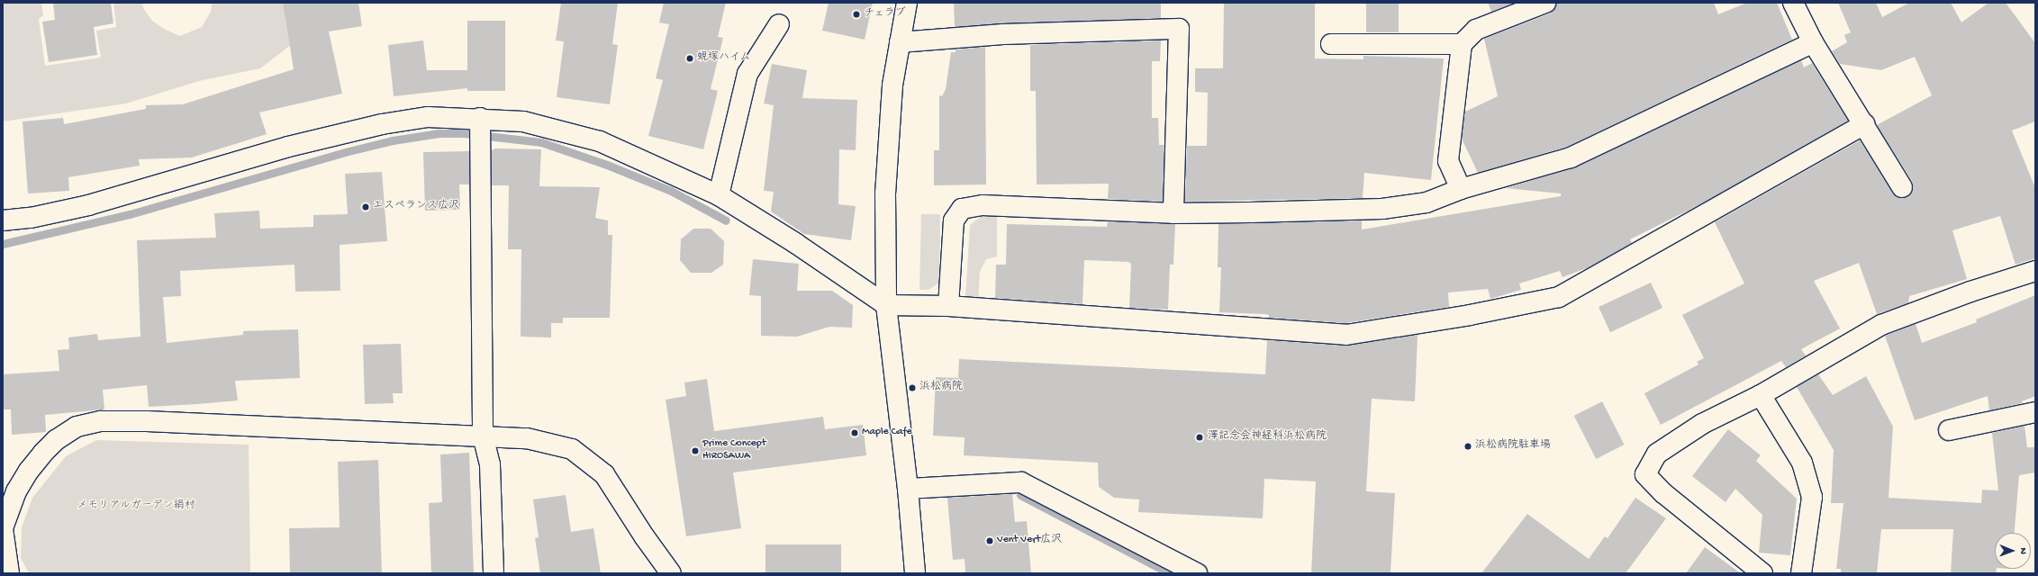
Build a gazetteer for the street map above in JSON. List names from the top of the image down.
{
  "parks": ["メモリアルガーデン絹村"],
  "places": [
    "チェラブ",
    "蜆塚ハイム",
    "エスペランス広沢",
    "浜松病院",
    "Maple Cafe",
    "澤記念会神経科浜松病院",
    "浜松病院駐車場",
    "Prime Concept HIROSAWA",
    "Vent Vert広沢"
  ],
  "north": "right"
}
